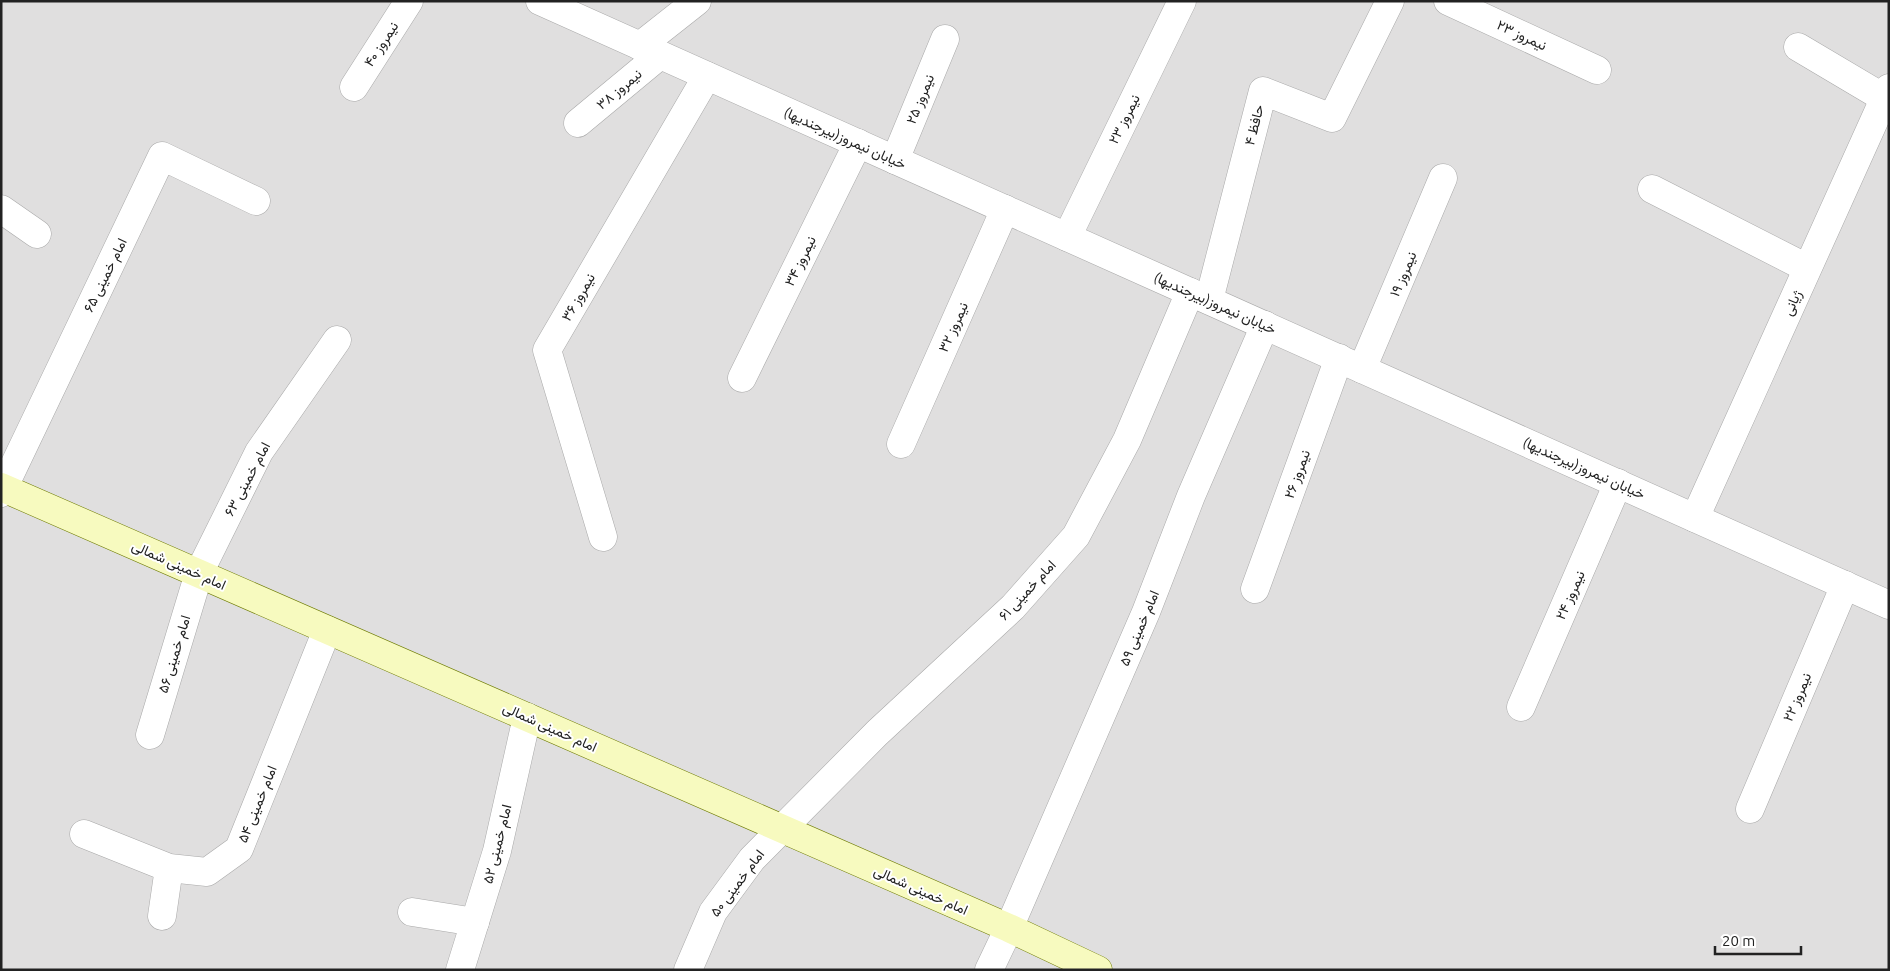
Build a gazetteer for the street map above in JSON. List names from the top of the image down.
{
  "streets": {
    "main road": ["امام خمینی شمالی"],
    "street": [
      "نیمروز ۲۳",
      "نیمروز ۴۰",
      "نیمروز ۳۸",
      "نیمروز ۲۵",
      "حافظ ۴",
      "خیابان نیمروز(بیرجندیها)",
      "نیمروز ۳۴",
      "نیمروز ۱۹",
      "امام خمینی ۶۵",
      "نیمروز ۳۶",
      "ژیانی",
      "نیمروز ۳۲",
      "نیمروز ۲۶",
      "امام خمینی ۶۳",
      "امام خمینی ۶۱",
      "نیمروز ۲۴",
      "امام خمینی ۵۹",
      "امام خمینی ۵۶",
      "نیمروز ۲۲",
      "امام خمینی ۵۴",
      "امام خمینی ۵۲",
      "امام خمینی ۵۰"
    ]
  },
  "crossings": [
    ["نیمروز ۲۳", "خیابان نیمروز(بیرجندیها)"],
    ["نیمروز ۳۸", "خیابان نیمروز(بیرجندیها)"],
    ["نیمروز ۲۵", "خیابان نیمروز(بیرجندیها)"],
    ["حافظ ۴", "خیابان نیمروز(بیرجندیها)"],
    ["حافظ ۴", "امام خمینی ۶۱"],
    ["خیابان نیمروز(بیرجندیها)", "نیمروز ۳۴"],
    ["خیابان نیمروز(بیرجندیها)", "نیمروز ۱۹"],
    ["خیابان نیمروز(بیرجندیها)", "نیمروز ۳۶"],
    ["خیابان نیمروز(بیرجندیها)", "ژیانی"],
    ["خیابان نیمروز(بیرجندیها)", "نیمروز ۳۲"],
    ["خیابان نیمروز(بیرجندیها)", "نیمروز ۲۶"],
    ["خیابان نیمروز(بیرجندیها)", "امام خمینی ۶۱"],
    ["خیابان نیمروز(بیرجندیها)", "نیمروز ۲۴"],
    ["خیابان نیمروز(بیرجندیها)", "امام خمینی ۵۹"],
    ["خیابان نیمروز(بیرجندیها)", "نیمروز ۲۲"],
    ["نیمروز ۱۹", "نیمروز ۲۶"],
    ["امام خمینی ۶۵", "امام خمینی شمالی"],
    ["امام خمینی ۶۳", "امام خمینی شمالی"],
    ["امام خمینی ۶۳", "امام خمینی ۵۶"],
    ["امام خمینی شمالی", "امام خمینی ۶۱"],
    ["امام خمینی شمالی", "امام خمینی ۵۹"],
    ["امام خمینی شمالی", "امام خمینی ۵۶"],
    ["امام خمینی شمالی", "امام خمینی ۵۴"],
    ["امام خمینی شمالی", "امام خمینی ۵۲"],
    ["امام خمینی شمالی", "امام خمینی ۵۰"],
    ["امام خمینی ۶۱", "امام خمینی ۵۰"]
  ],
  "scale_bar": "20 m"
}
